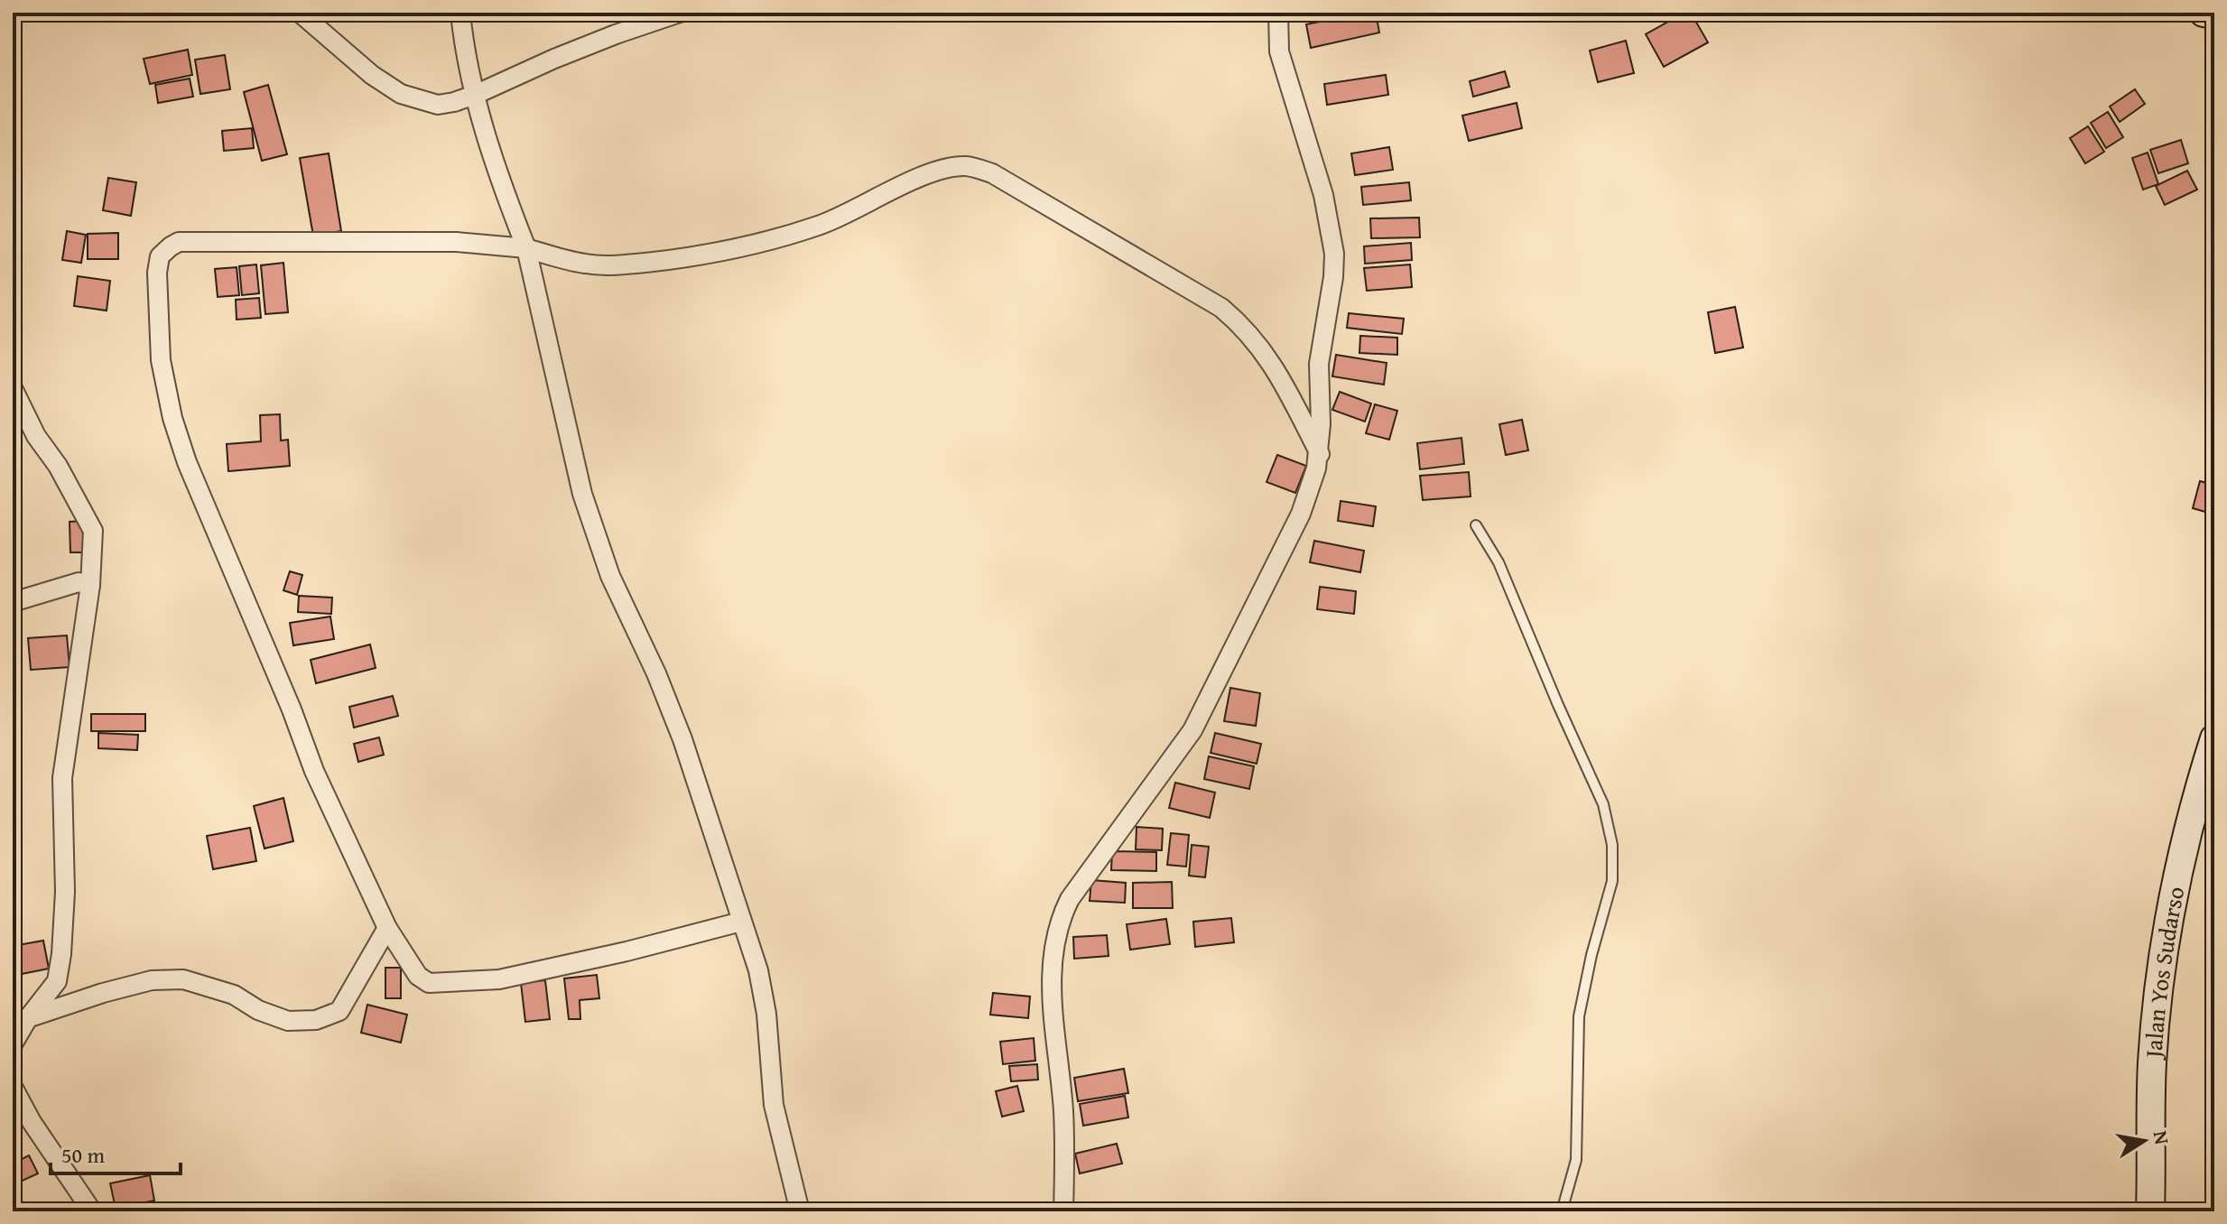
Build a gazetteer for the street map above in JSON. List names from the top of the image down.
{
  "streets": {
    "main road": ["Jalan Yos Sudarso"]
  },
  "scale_bar": "50 m",
  "north": "right"
}
